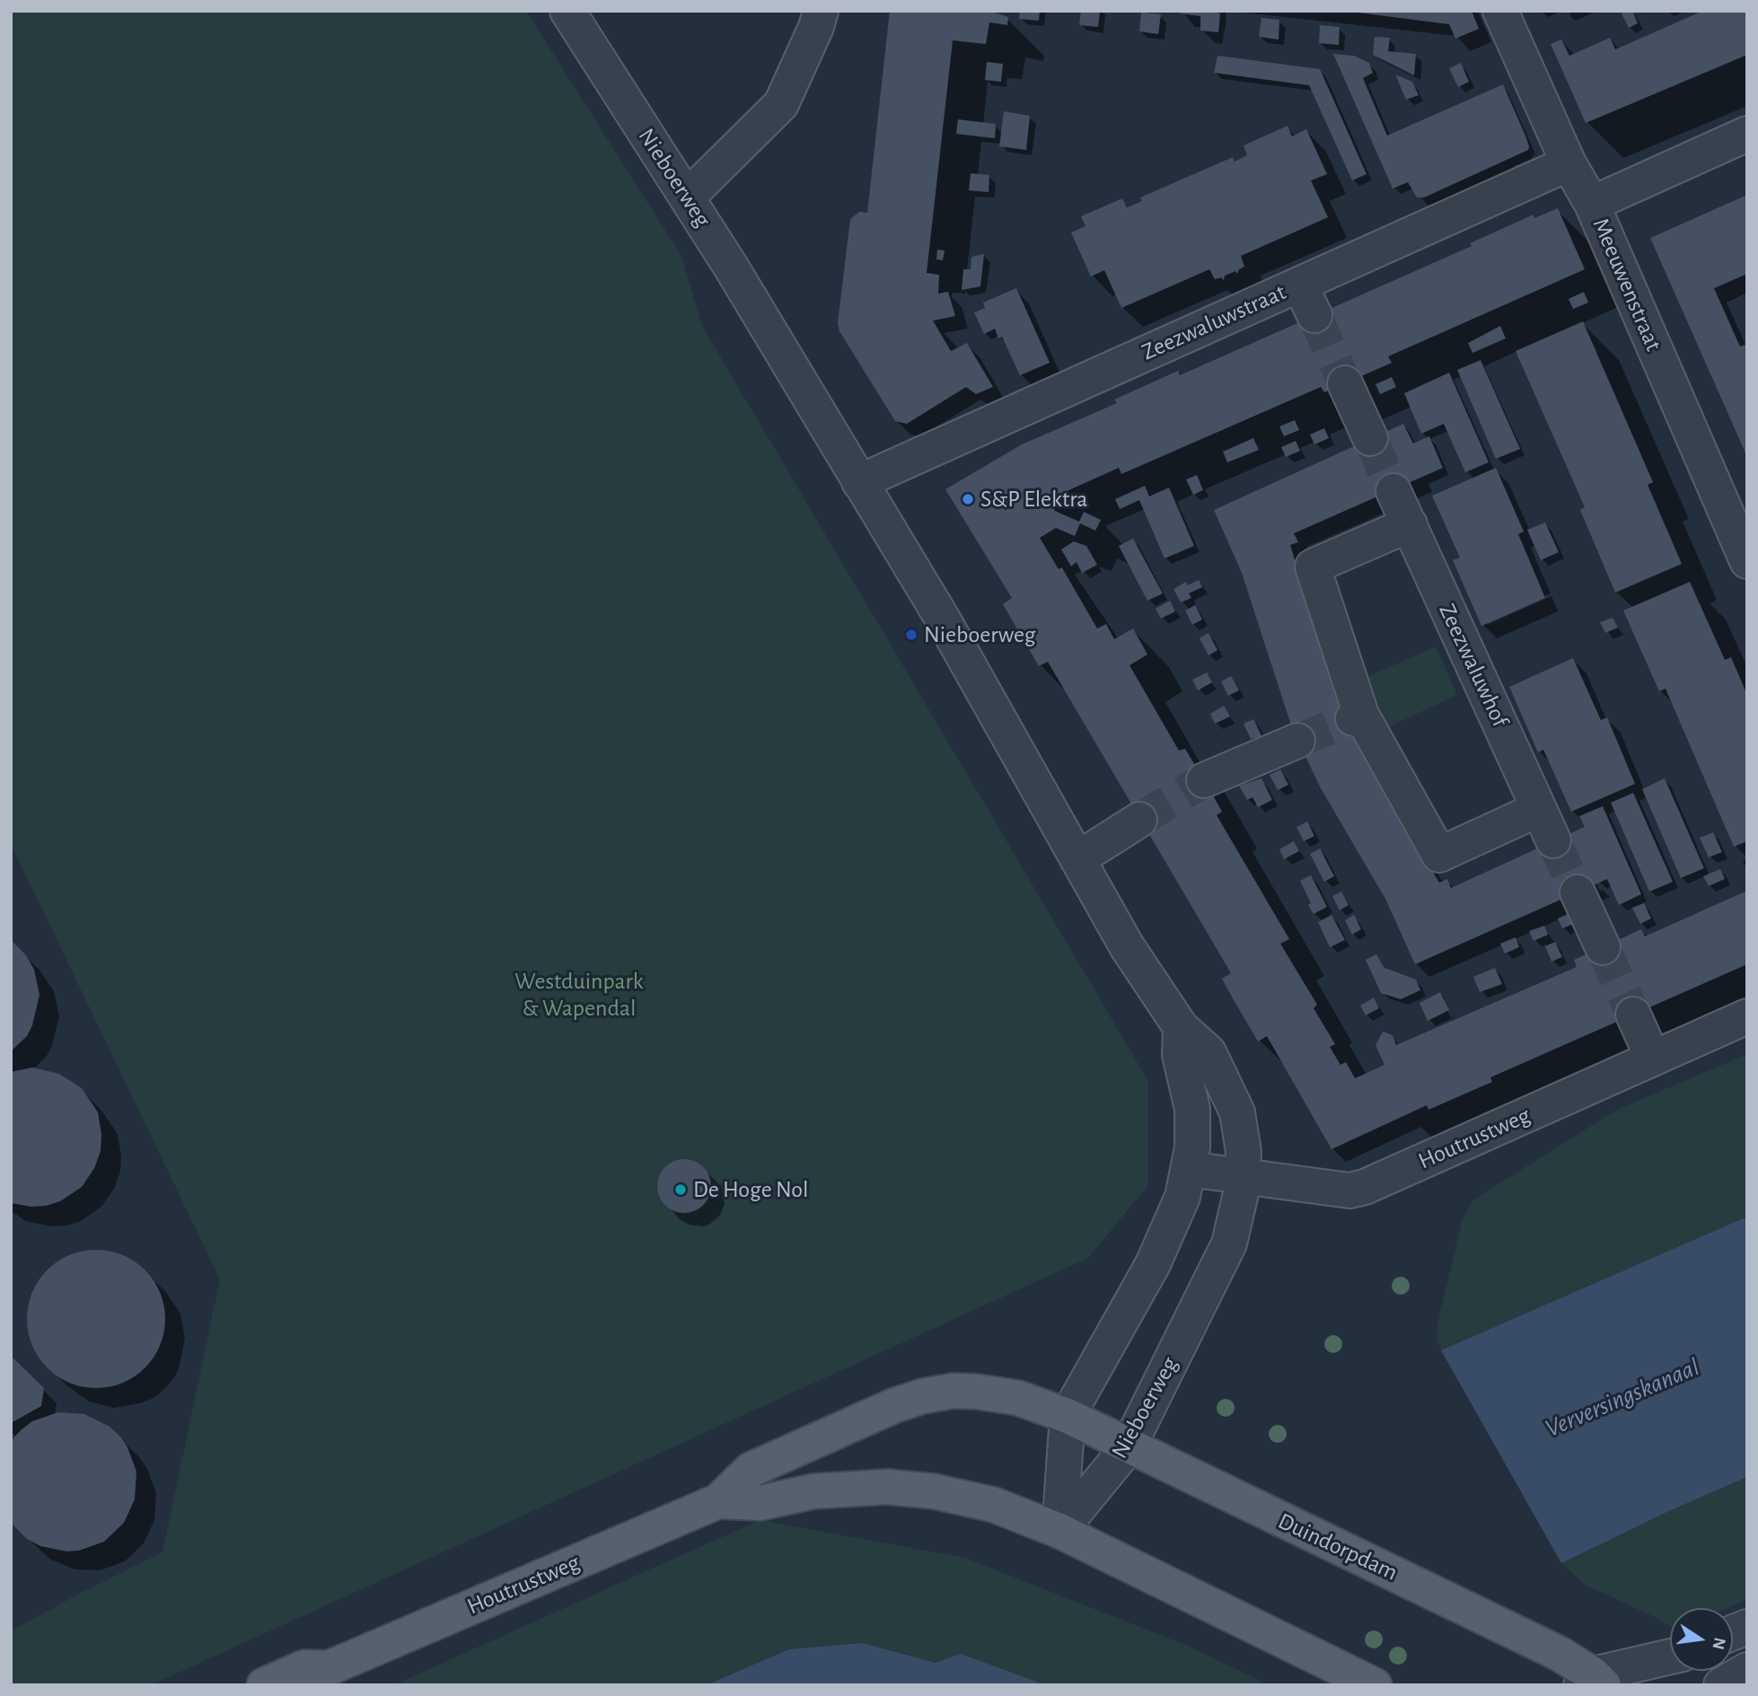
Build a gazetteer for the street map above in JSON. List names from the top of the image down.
{
  "streets": {
    "main road": ["Houtrustweg", "Duindorpdam"],
    "street": [
      "Nieboerweg",
      "Meeuwenstraat",
      "Zeezwaluwstraat",
      "Zeezwaluwhof"
    ]
  },
  "crossings": [
    ["Nieboerweg", "Zeezwaluwstraat"],
    ["Nieboerweg", "Houtrustweg"],
    ["Nieboerweg", "Duindorpdam"],
    ["Meeuwenstraat", "Zeezwaluwstraat"],
    ["Houtrustweg", "Duindorpdam"]
  ],
  "water": ["Verversingskanaal"],
  "parks": ["Westduinpark & Wapendal"],
  "places": ["S&P Elektra", "Nieboerweg", "De Hoge Nol"],
  "north": "right"
}
